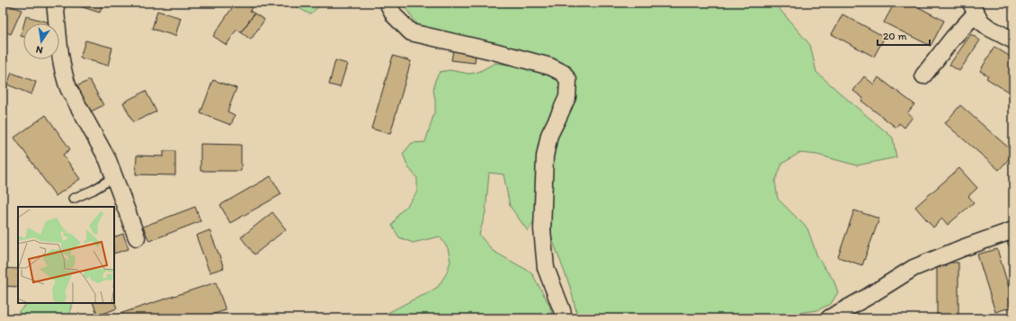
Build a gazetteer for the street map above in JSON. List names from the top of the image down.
{
  "scale_bar": "20 m",
  "north": "bottom"
}
